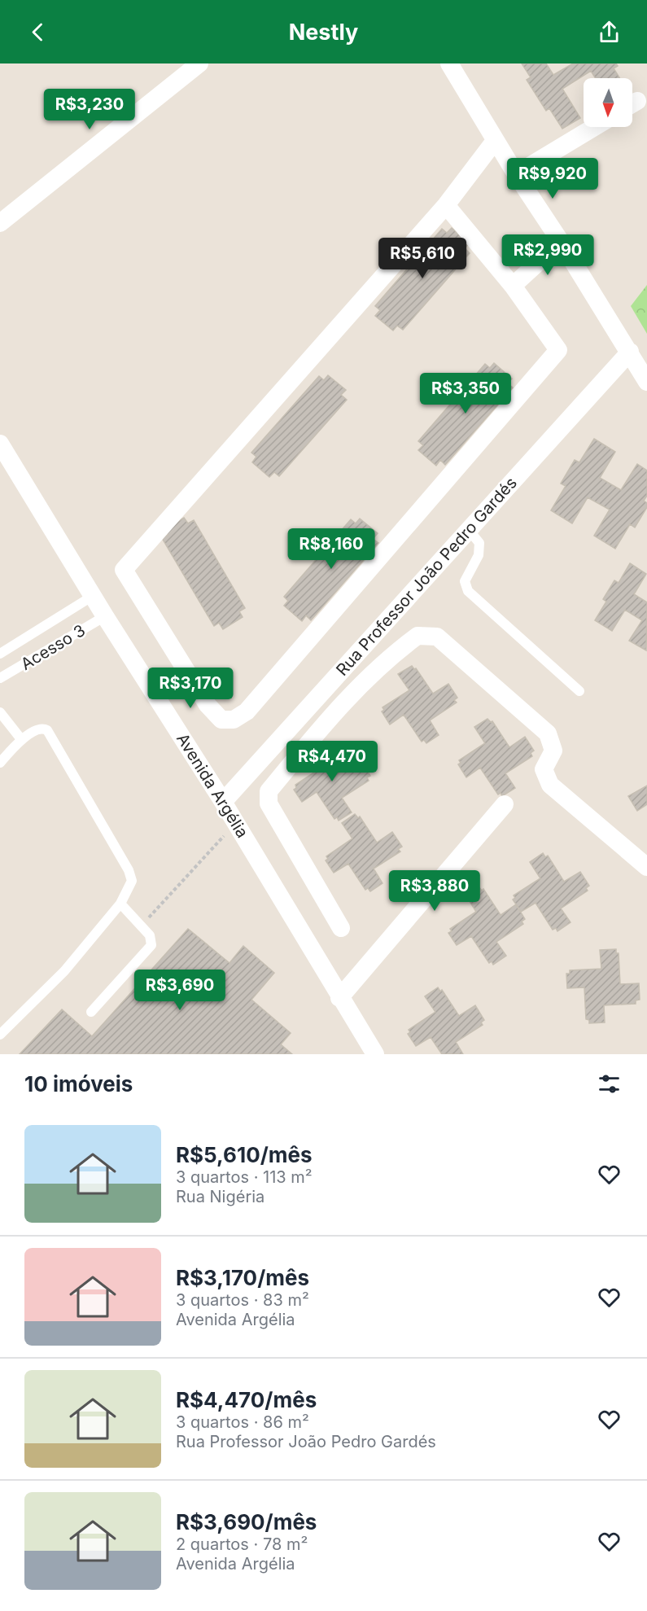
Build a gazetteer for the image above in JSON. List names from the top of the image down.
{
  "streets": {
    "street": ["Rua Professor João Pedro Gardés", "Avenida Argélia"],
    "lane": ["Acesso 3"]
  },
  "crossings": [
    ["Rua Professor João Pedro Gardés", "Avenida Argélia"],
    ["Acesso 3", "Avenida Argélia"]
  ],
  "north": "bottom",
  "page": {
    "header": "Nestly",
    "price": [
      "R$3,230",
      "R$9,920",
      "R$2,990",
      "R$5,610",
      "R$3,350",
      "R$8,160",
      "R$3,170",
      "R$4,470",
      "R$3,880",
      "R$3,690"
    ],
    "heading": "10 imóveis",
    "list": [
      {
        "name": "R$5,610/mês",
        "note": "3 quartos · 113 m² · Rua Nigéria"
      },
      {
        "name": "R$3,170/mês",
        "note": "3 quartos · 83 m² · Avenida Argélia"
      },
      {
        "name": "R$4,470/mês",
        "note": "3 quartos · 86 m² · Rua Professor João Pedro Gardés"
      },
      {
        "name": "R$3,690/mês",
        "note": "2 quartos · 78 m² · Avenida Argélia"
      }
    ]
  }
}
